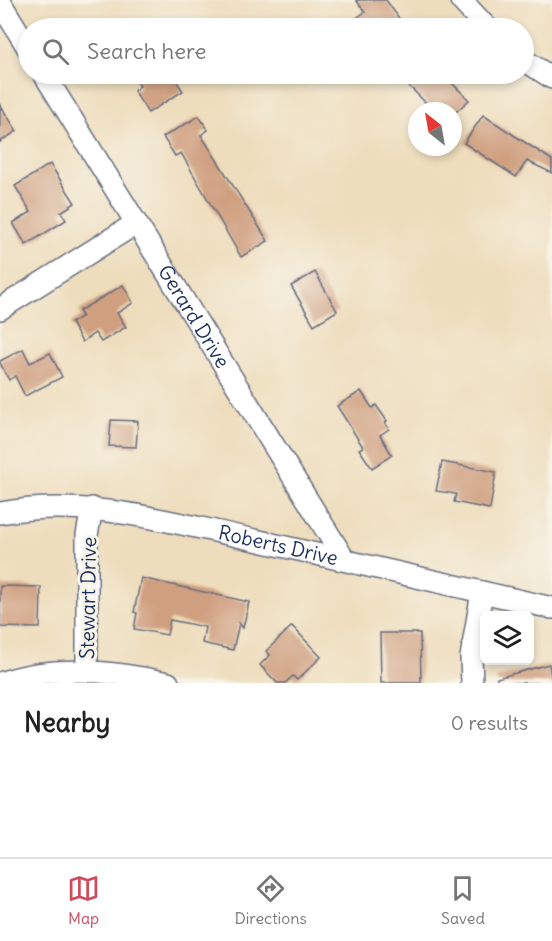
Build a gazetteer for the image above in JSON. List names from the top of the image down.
{
  "streets": {
    "street": ["Gerard Drive", "Roberts Drive", "Stewart Drive"]
  },
  "crossings": [
    ["Gerard Drive", "Roberts Drive"],
    ["Roberts Drive", "Stewart Drive"]
  ],
  "north": "top left",
  "page": {
    "search": "Search here",
    "heading": ["Nearby", "0 results"],
    "nav": ["Map", "Directions", "Saved"]
  }
}
